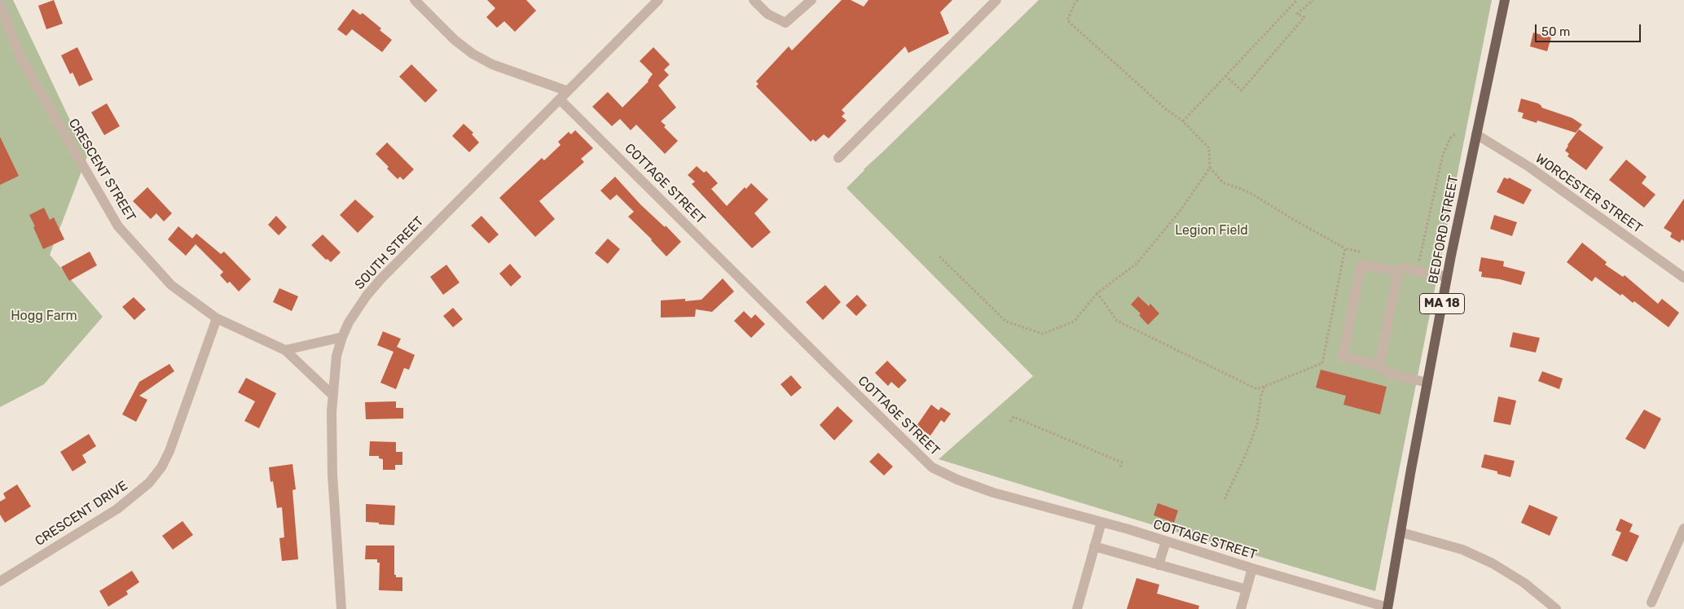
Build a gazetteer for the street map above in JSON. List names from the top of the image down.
{
  "streets": {
    "main road": ["BEDFORD STREET", "MA 18"],
    "street": [
      "CRESCENT STREET",
      "COTTAGE STREET",
      "WORCESTER STREET",
      "SOUTH STREET",
      "CRESCENT DRIVE"
    ]
  },
  "crossings": [
    ["CRESCENT STREET", "SOUTH STREET"],
    ["CRESCENT STREET", "CRESCENT DRIVE"],
    ["COTTAGE STREET", "BEDFORD STREET"],
    ["COTTAGE STREET", "SOUTH STREET"],
    ["WORCESTER STREET", "BEDFORD STREET"]
  ],
  "parks": ["Legion Field", "Hogg Farm"],
  "scale_bar": "50 m"
}
